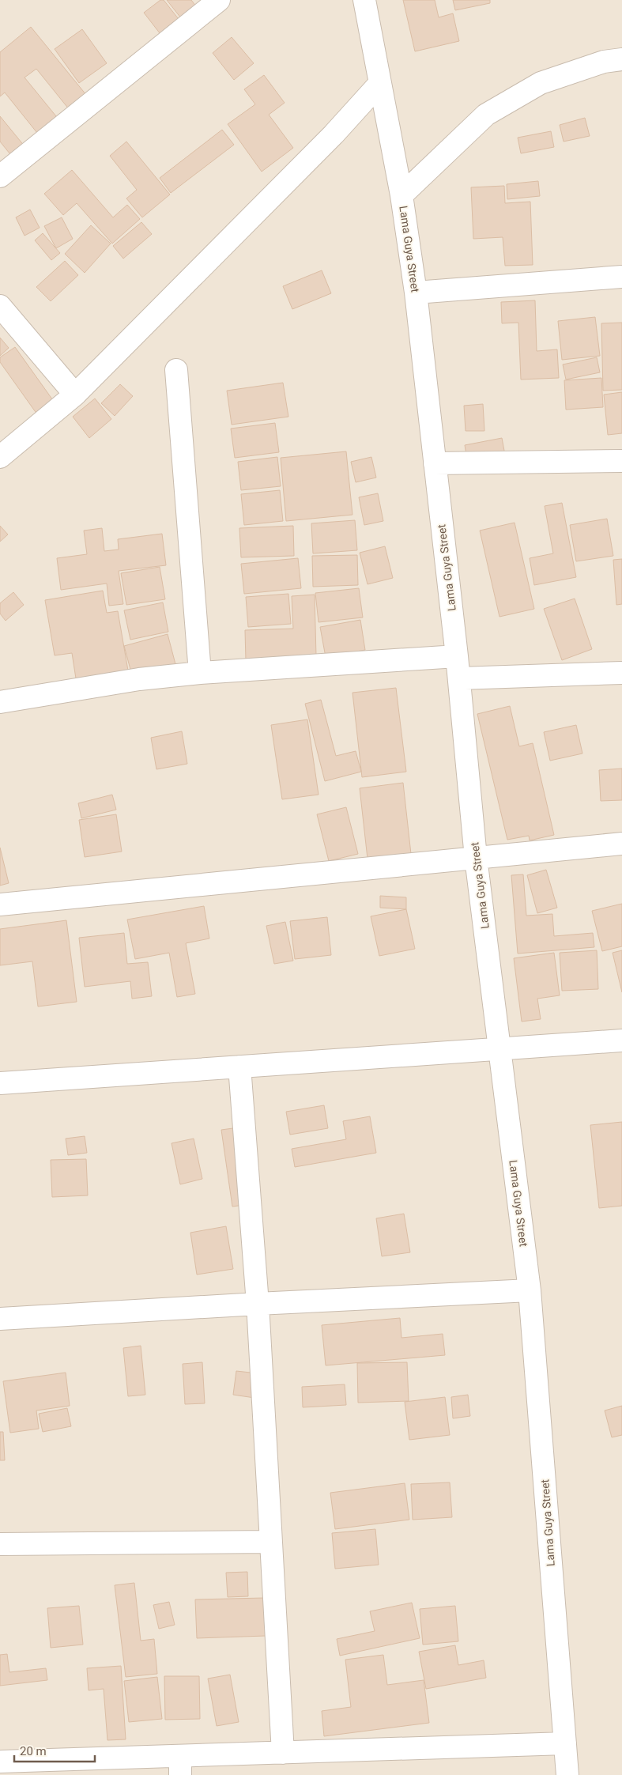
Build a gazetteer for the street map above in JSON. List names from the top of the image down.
{
  "streets": {
    "street": ["Lama Guya Street"]
  },
  "scale_bar": "20 m"
}
